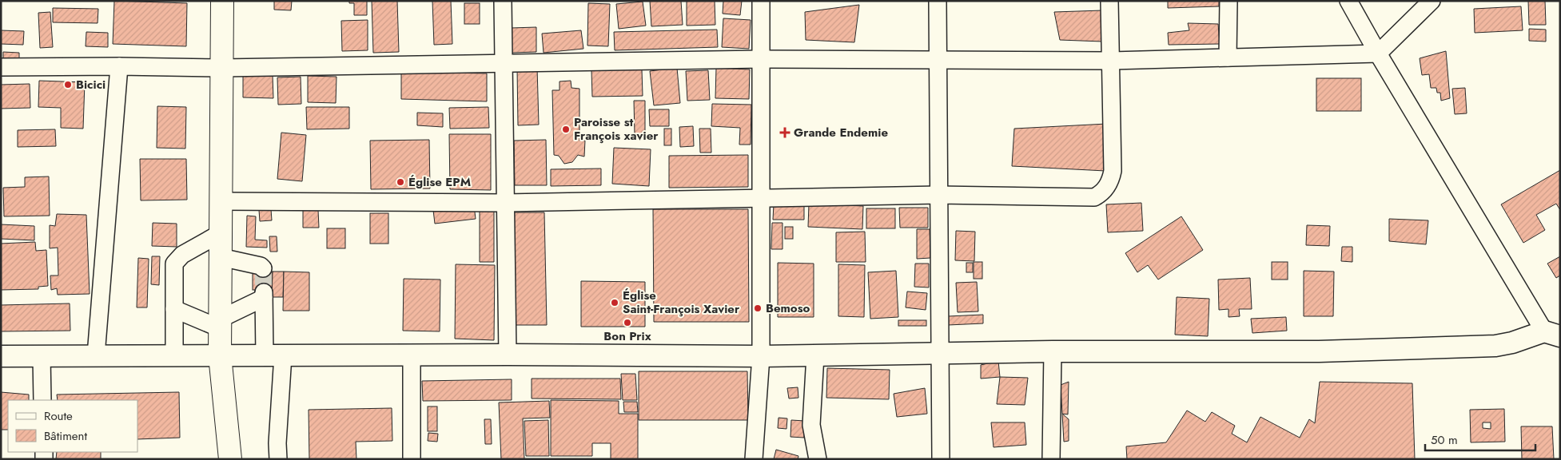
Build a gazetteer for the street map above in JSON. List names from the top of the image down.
{
  "places": {
    "other": [
      "Bicici",
      "Paroisse st François xavier",
      "Église EPM",
      "Église Saint-François Xavier",
      "Bemoso",
      "Bon Prix"
    ],
    "health": ["Grande Endemie"]
  },
  "legend": ["Route", "Bâtiment"],
  "scale_bar": "50 m"
}
